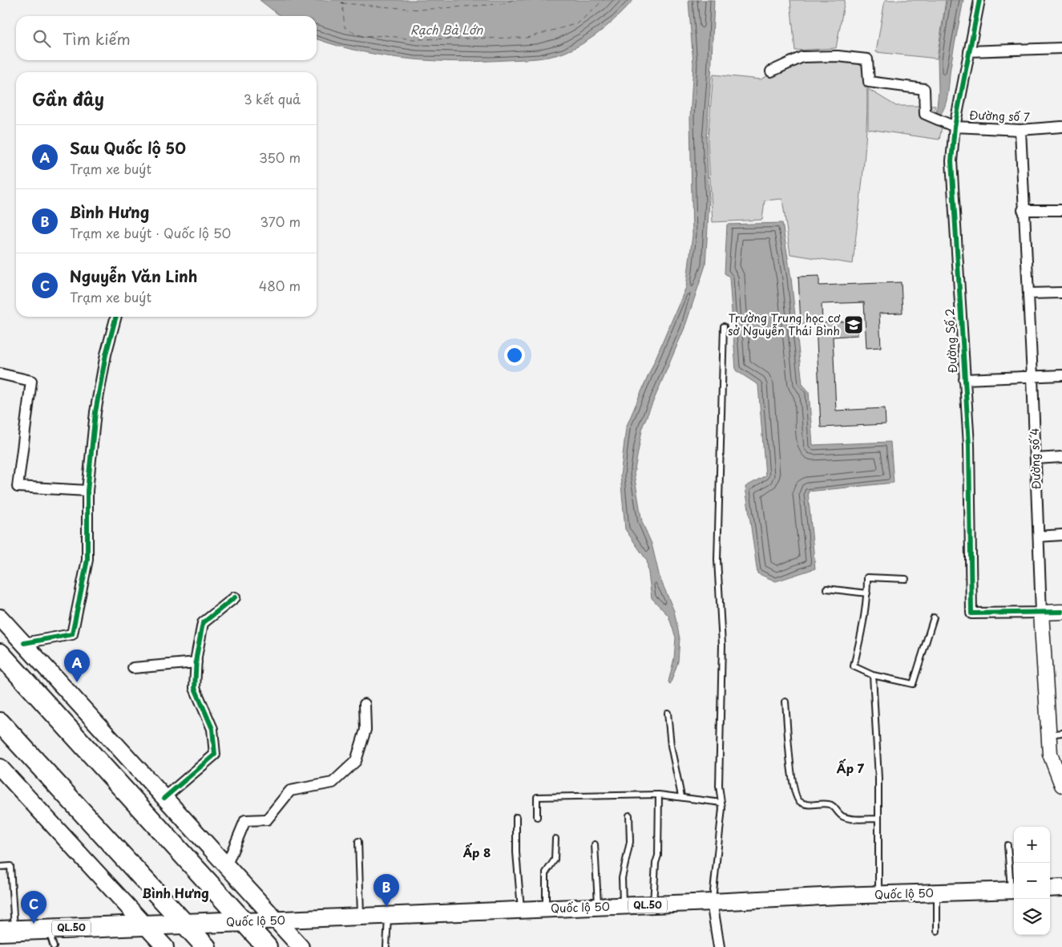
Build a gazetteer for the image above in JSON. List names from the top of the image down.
{
  "streets": {
    "highway": ["Quốc lộ 50", "QL.50"],
    "street": ["Đường số 7", "Đường Số 2", "Đường số 4"]
  },
  "crossings": [
    ["Đường số 7", "Đường Số 2"],
    ["Đường số 7", "Đường số 4"],
    ["Đường Số 2", "Đường số 4"],
    ["Quốc lộ 50", "QL.50"]
  ],
  "districts": ["Ấp 7", "Ấp 8", "Bình Hưng"],
  "water": ["Rạch Bà Lớn"],
  "places": {
    "school or university": ["Trường Trung học cơ sở Nguyễn Thái Bình"]
  },
  "page": {
    "search": "Tìm kiếm",
    "heading": ["Gần đây", "3 kết quả"],
    "list": [
      {
        "mark": "A",
        "name": "Sau Quốc lộ 50",
        "note": "Trạm xe buýt",
        "value": "350 m"
      },
      {
        "mark": "B",
        "name": "Bình Hưng",
        "note": "Trạm xe buýt · Quốc lộ 50",
        "value": "370 m"
      },
      {
        "mark": "C",
        "name": "Nguyễn Văn Linh",
        "note": "Trạm xe buýt",
        "value": "480 m"
      }
    ],
    "pins": ["A", "B", "C"],
    "map_buttons": ["+", "−"]
  }
}
